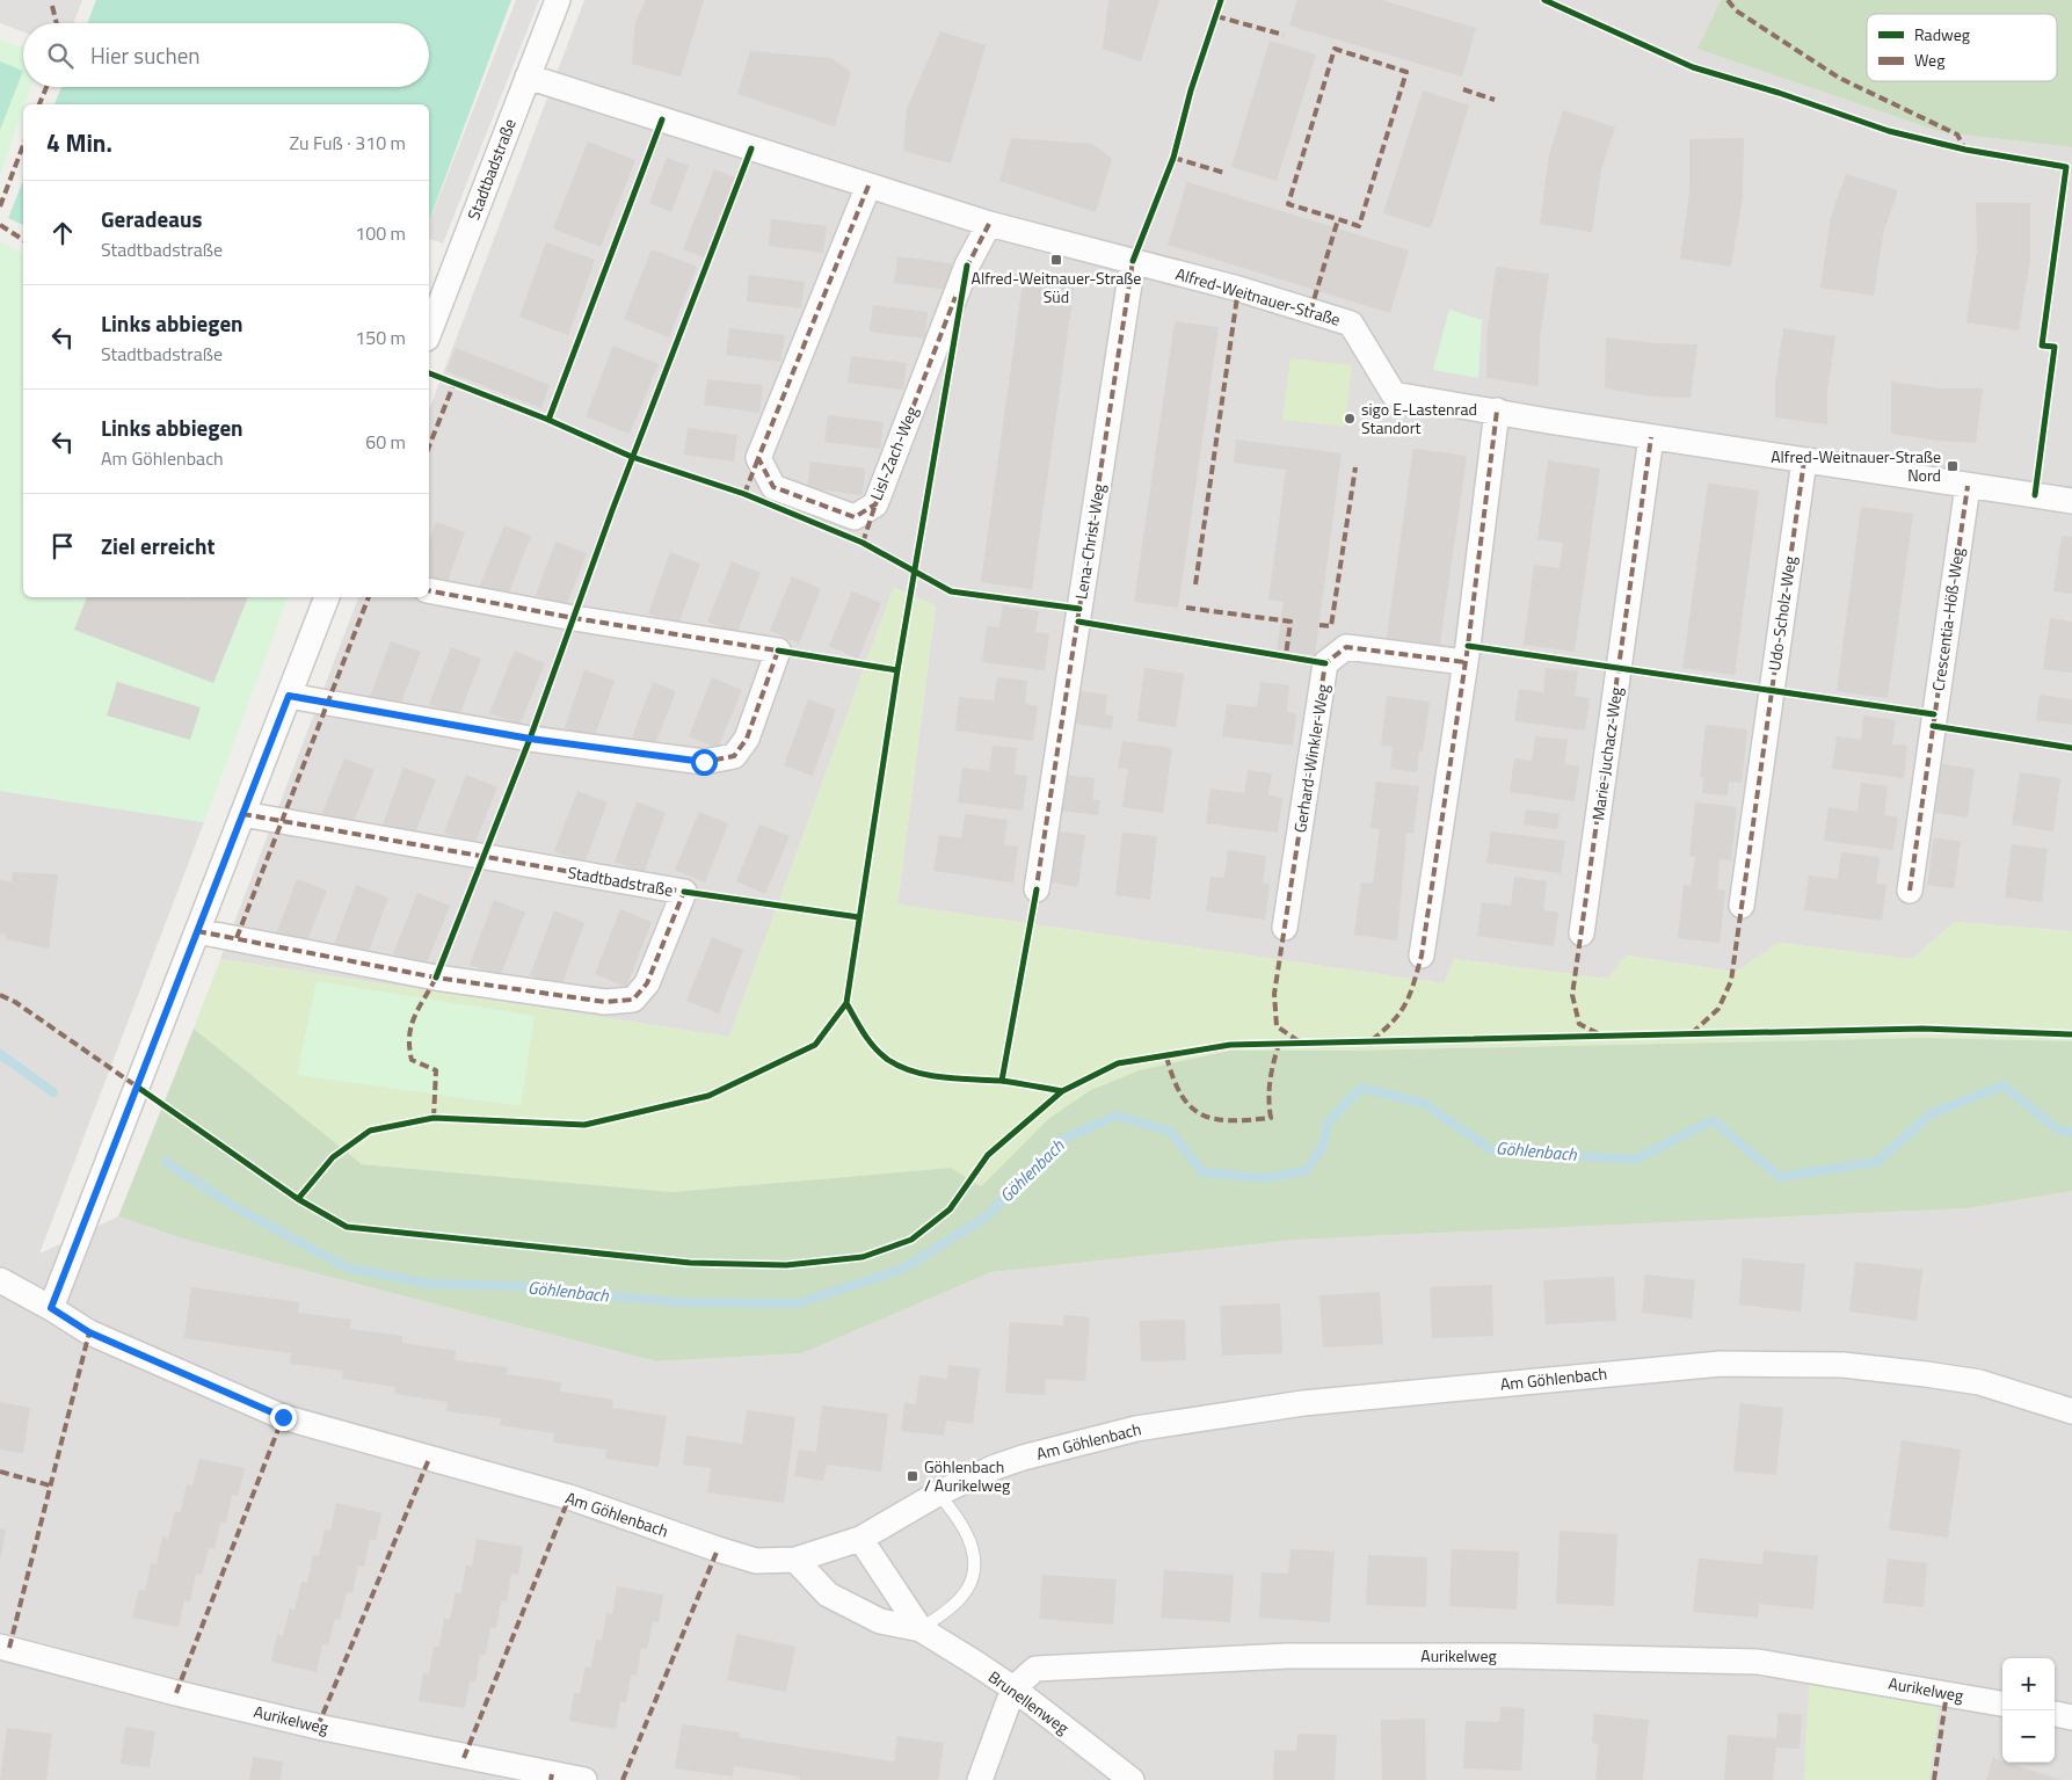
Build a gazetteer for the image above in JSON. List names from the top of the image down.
{
  "streets": {
    "street": [
      "Stadtbadstraße",
      "Alfred-Weitnauer-Straße",
      "Lisl-Zach-Weg",
      "Lena-Christ-Weg",
      "Udo-Scholz-Weg",
      "Crescentia-Höß-Weg",
      "Marie-Juchacz-Weg",
      "Gerhard-Winkler-Weg",
      "Am Göhlenbach",
      "Aurikelweg",
      "Brunellenweg"
    ]
  },
  "crossings": [
    ["Stadtbadstraße", "Alfred-Weitnauer-Straße"],
    ["Alfred-Weitnauer-Straße", "Lisl-Zach-Weg"],
    ["Alfred-Weitnauer-Straße", "Lena-Christ-Weg"],
    ["Alfred-Weitnauer-Straße", "Udo-Scholz-Weg"],
    ["Alfred-Weitnauer-Straße", "Crescentia-Höß-Weg"],
    ["Alfred-Weitnauer-Straße", "Marie-Juchacz-Weg"],
    ["Am Göhlenbach", "Brunellenweg"],
    ["Aurikelweg", "Brunellenweg"]
  ],
  "water": ["Göhlenbach"],
  "places": {
    "transit": ["Alfred-Weitnauer-Straße Süd", "Alfred-Weitnauer-Straße Nord", "Göhlenbach / Aurikelweg"],
    "other": ["sigo E-Lastenrad Standort"]
  },
  "legend": ["Radweg", "Weg"],
  "page": {
    "search": "Hier suchen",
    "heading": ["4 Min.", "Zu Fuß · 310 m"],
    "list": [
      ["Geradeaus", "Stadtbadstraße", "100 m"],
      ["Links abbiegen", "Stadtbadstraße", "150 m"],
      ["Links abbiegen", "Am Göhlenbach", "60 m"],
      "Ziel erreicht"
    ],
    "map_buttons": ["+", "−"]
  }
}
